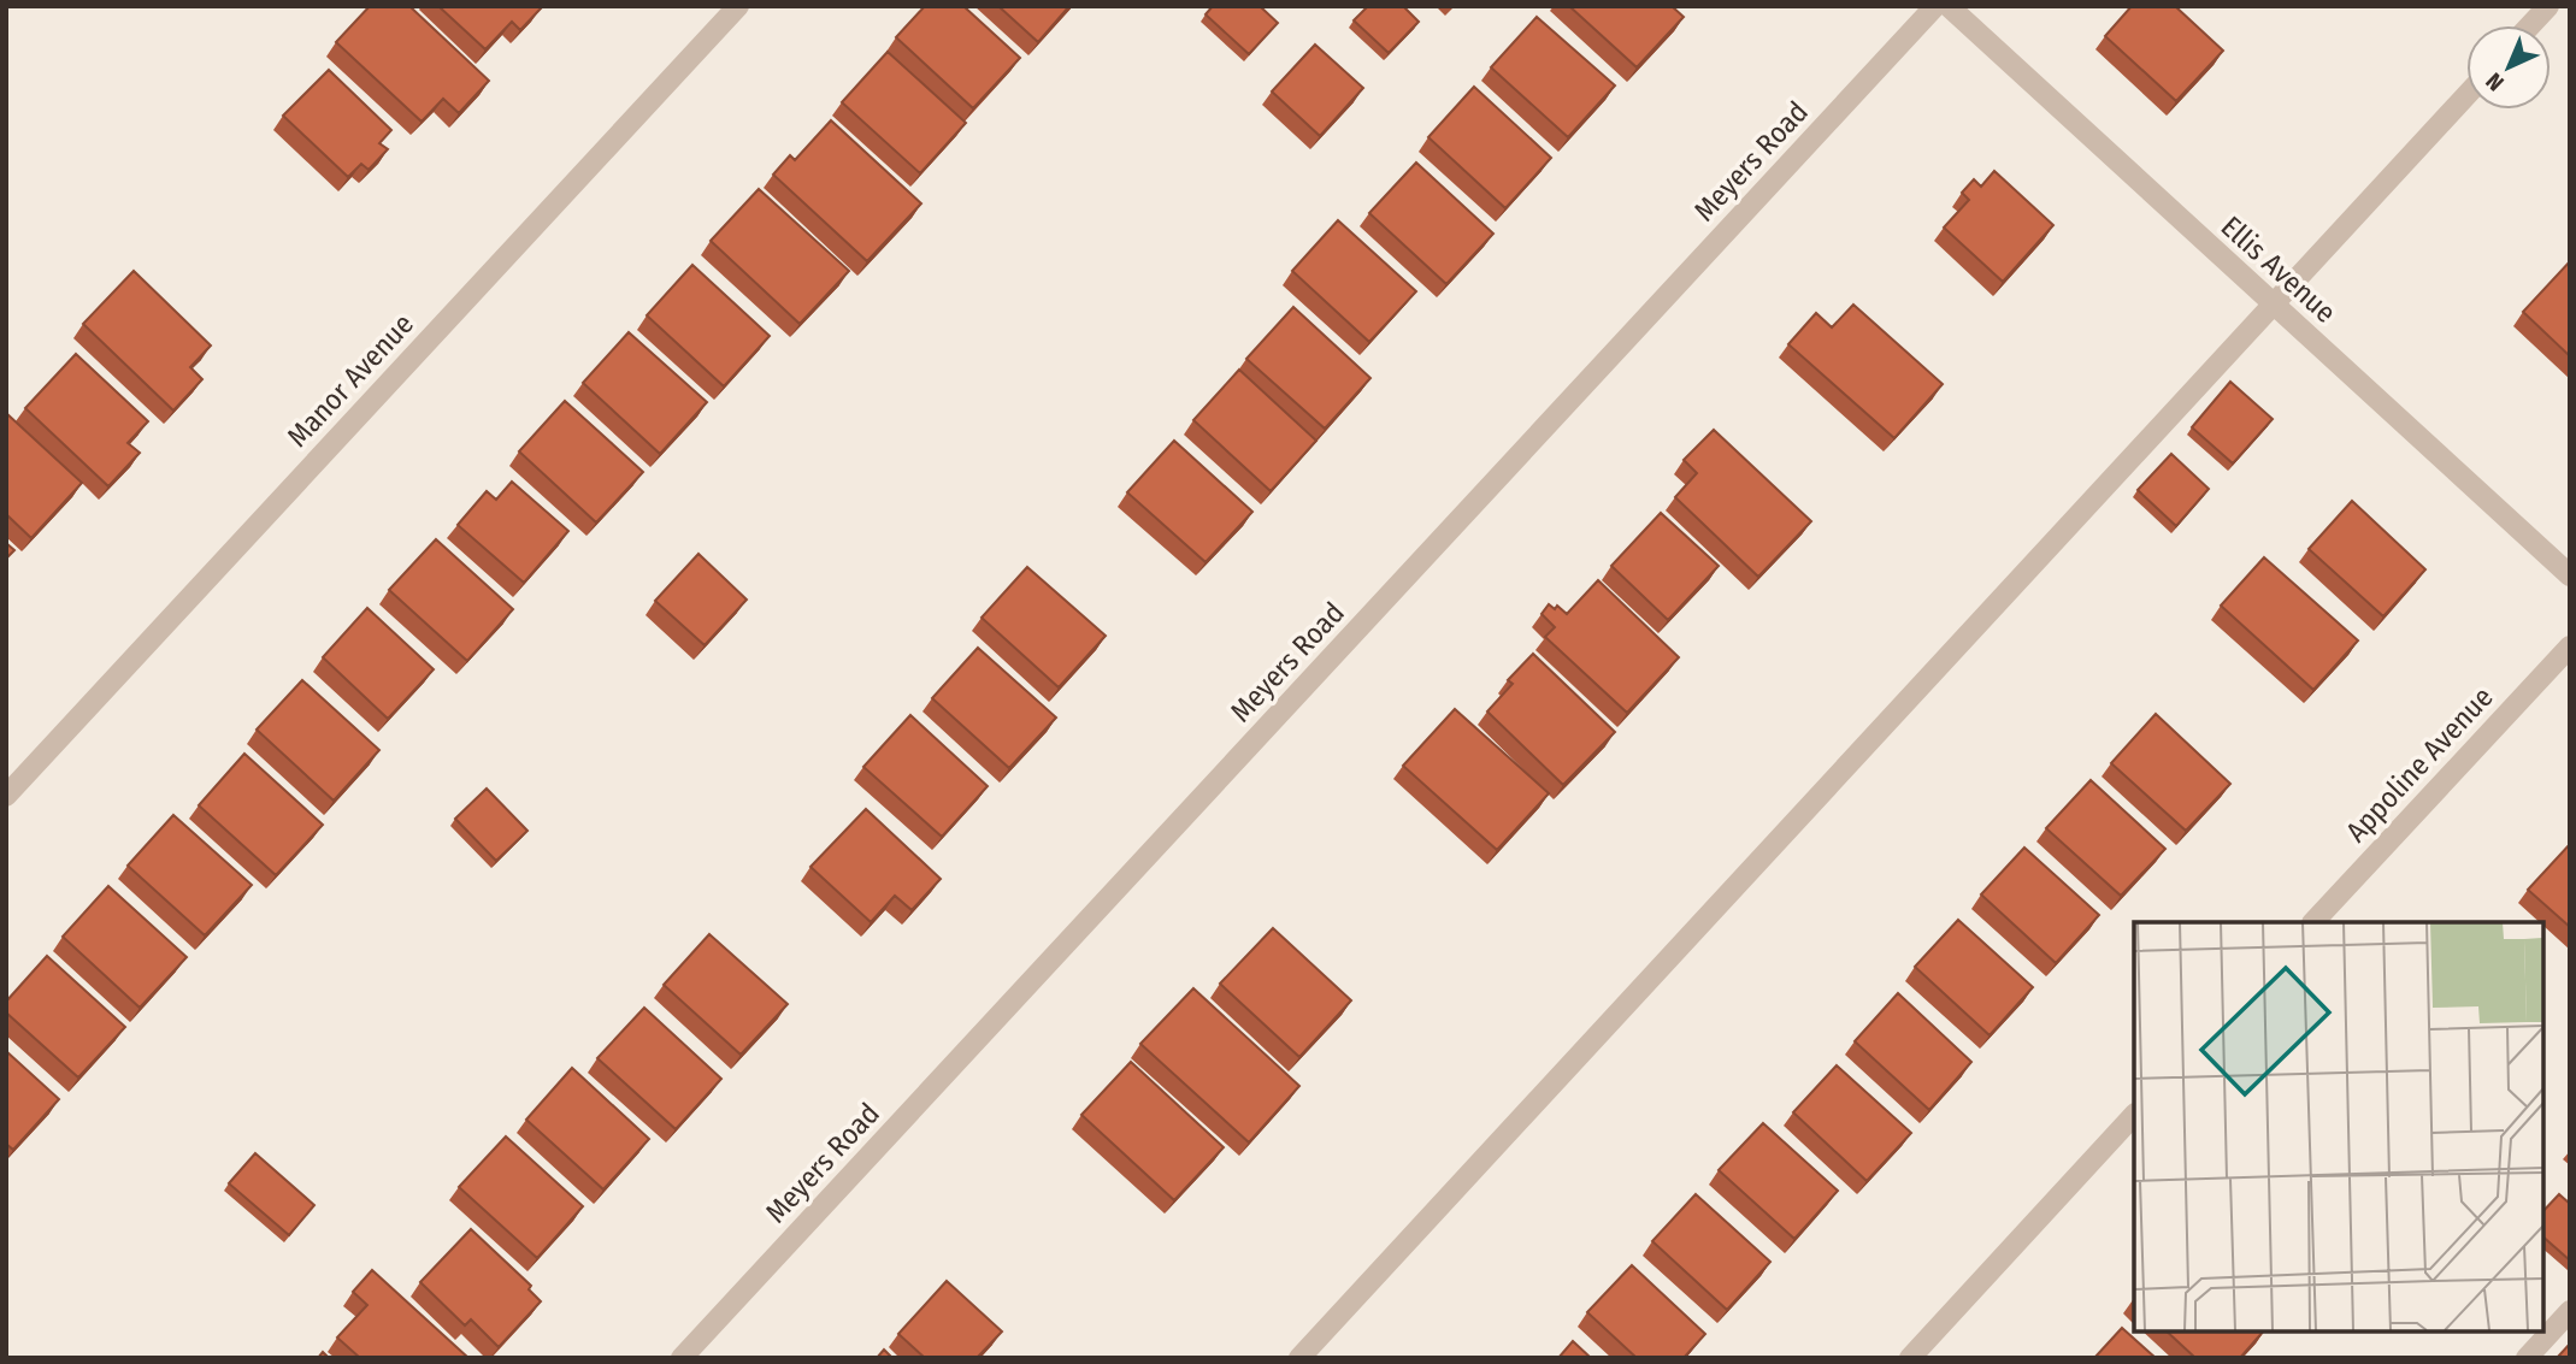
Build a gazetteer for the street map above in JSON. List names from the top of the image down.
{
  "streets": {
    "street": [
      "Meyers Road",
      "Ellis Avenue",
      "Manor Avenue",
      "Appoline Avenue"
    ]
  },
  "north": "bottom left"
}
